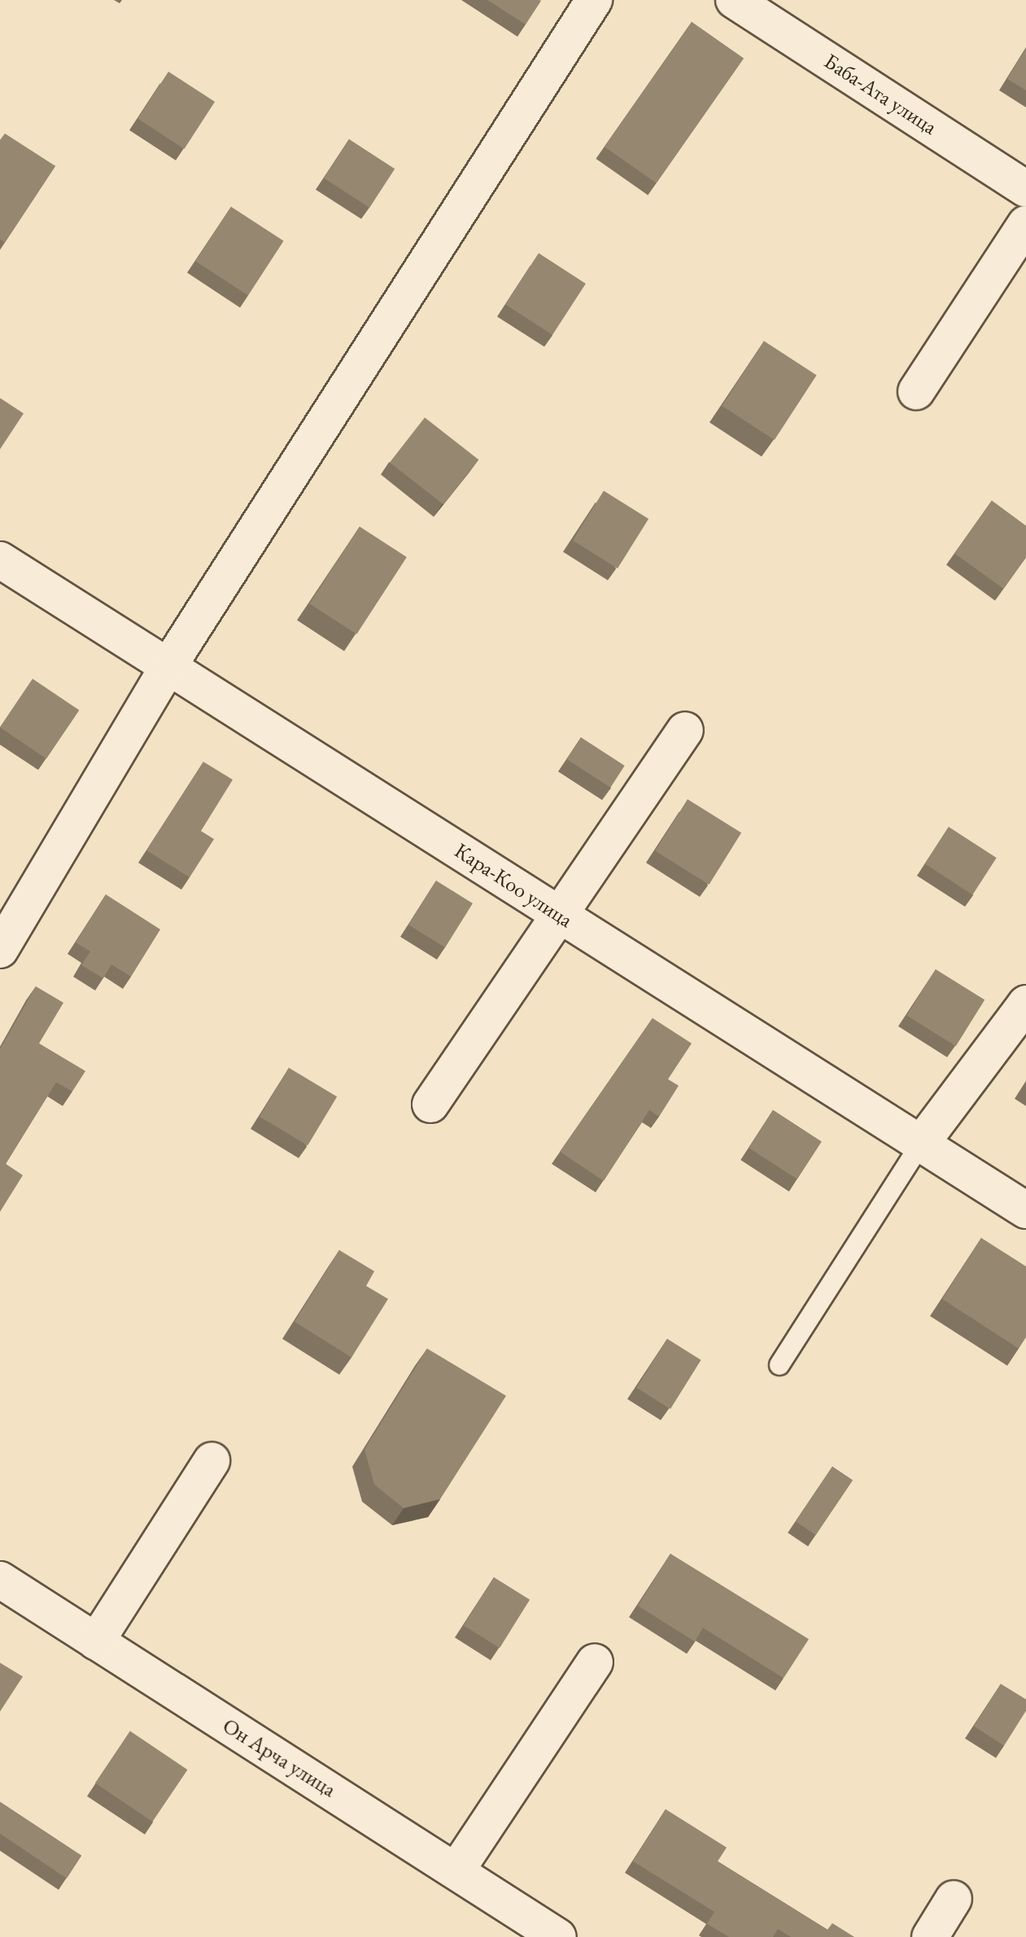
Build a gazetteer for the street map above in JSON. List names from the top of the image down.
{
  "streets": {
    "street": ["Баба-Ата улица", "Кара-Коо улица", "Он Арча улица"]
  }
}
